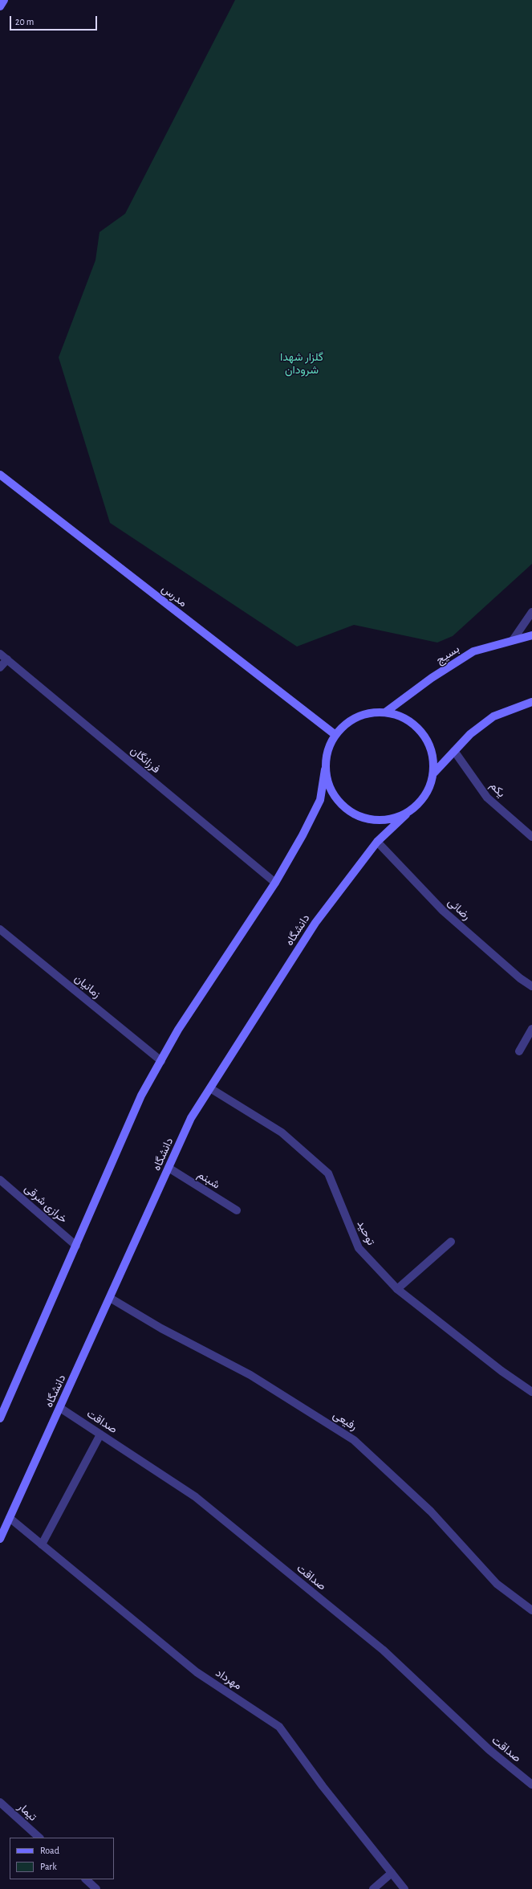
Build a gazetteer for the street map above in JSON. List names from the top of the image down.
{
  "streets": {
    "main road": ["مدرس", "بسیج", "دانشگاه"],
    "street": [
      "فرزانگان",
      "یکم",
      "رضائی",
      "زمانیان",
      "شبنم",
      "خرازی شرقی",
      "توحید",
      "رفیعی",
      "صداقت",
      "مهرداد",
      "تیمار"
    ]
  },
  "crossings": [
    ["مدرس", "بسیج"],
    ["مدرس", "دانشگاه"],
    ["بسیج", "دانشگاه"],
    ["رضائی", "دانشگاه"],
    ["دانشگاه", "شبنم"],
    ["دانشگاه", "توحید"],
    ["دانشگاه", "رفیعی"],
    ["دانشگاه", "صداقت"],
    ["دانشگاه", "مهرداد"]
  ],
  "parks": ["گلزار شهدا شرودان"],
  "legend": ["Road", "Park"],
  "scale_bar": "20 m"
}
